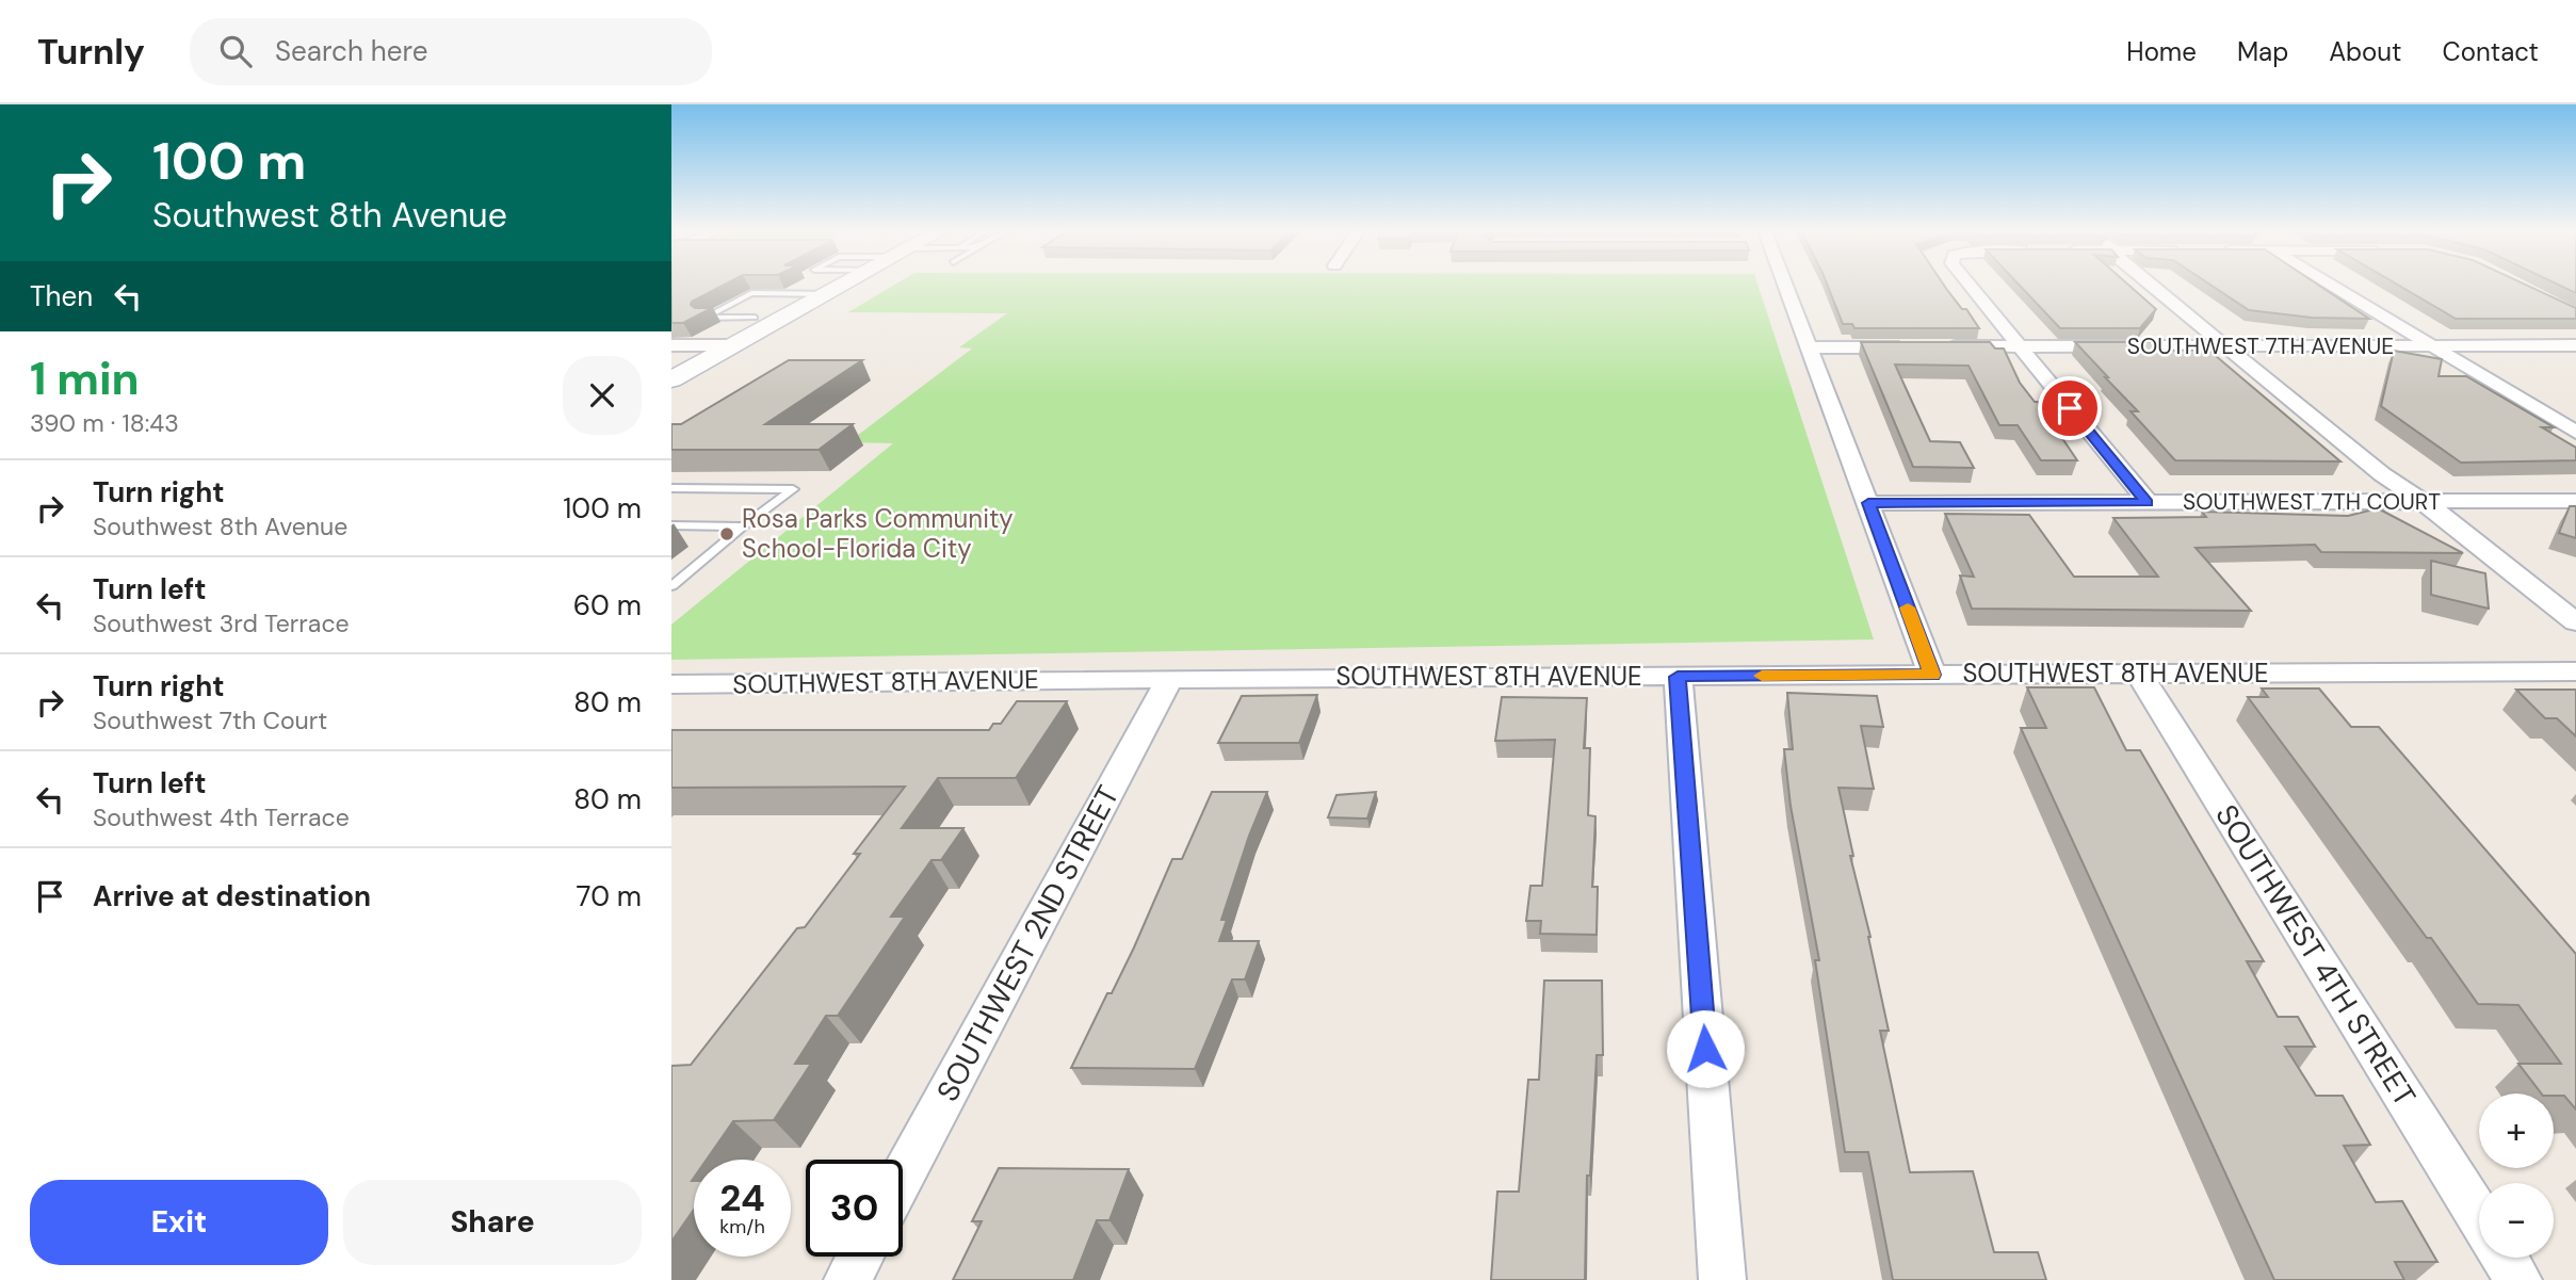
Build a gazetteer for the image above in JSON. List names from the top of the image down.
{
  "streets": {
    "street": [
      "SOUTHWEST 7TH AVENUE",
      "SOUTHWEST 7TH COURT",
      "SOUTHWEST 8TH AVENUE",
      "SOUTHWEST 2ND STREET",
      "SOUTHWEST 4TH STREET"
    ]
  },
  "crossings": [
    ["SOUTHWEST 8TH AVENUE", "SOUTHWEST 2ND STREET"],
    ["SOUTHWEST 8TH AVENUE", "SOUTHWEST 4TH STREET"]
  ],
  "places": ["Rosa Parks Community School-Florida City"],
  "page": {
    "header": "Turnly",
    "search": "Search here",
    "nav": [
      "Home",
      "Map",
      "About",
      "Contact"
    ],
    "turn": ["100 m", "Southwest 8th Avenue"],
    "then": "Then",
    "heading": ["1 min", "390 m · 18:43"],
    "list": [
      {
        "name": "Turn right",
        "note": "Southwest 8th Avenue",
        "value": "100 m"
      },
      {
        "name": "Turn left",
        "note": "Southwest 3rd Terrace",
        "value": "60 m"
      },
      {
        "name": "Turn right",
        "note": "Southwest 7th Court",
        "value": "80 m"
      },
      {
        "name": "Turn left",
        "note": "Southwest 4th Terrace",
        "value": "80 m"
      },
      {
        "name": "Arrive at destination",
        "value": "70 m"
      }
    ],
    "map_buttons": ["+", "−"],
    "speed": "24 km/h",
    "limit": "30",
    "buttons": ["Exit", "Share"]
  }
}
